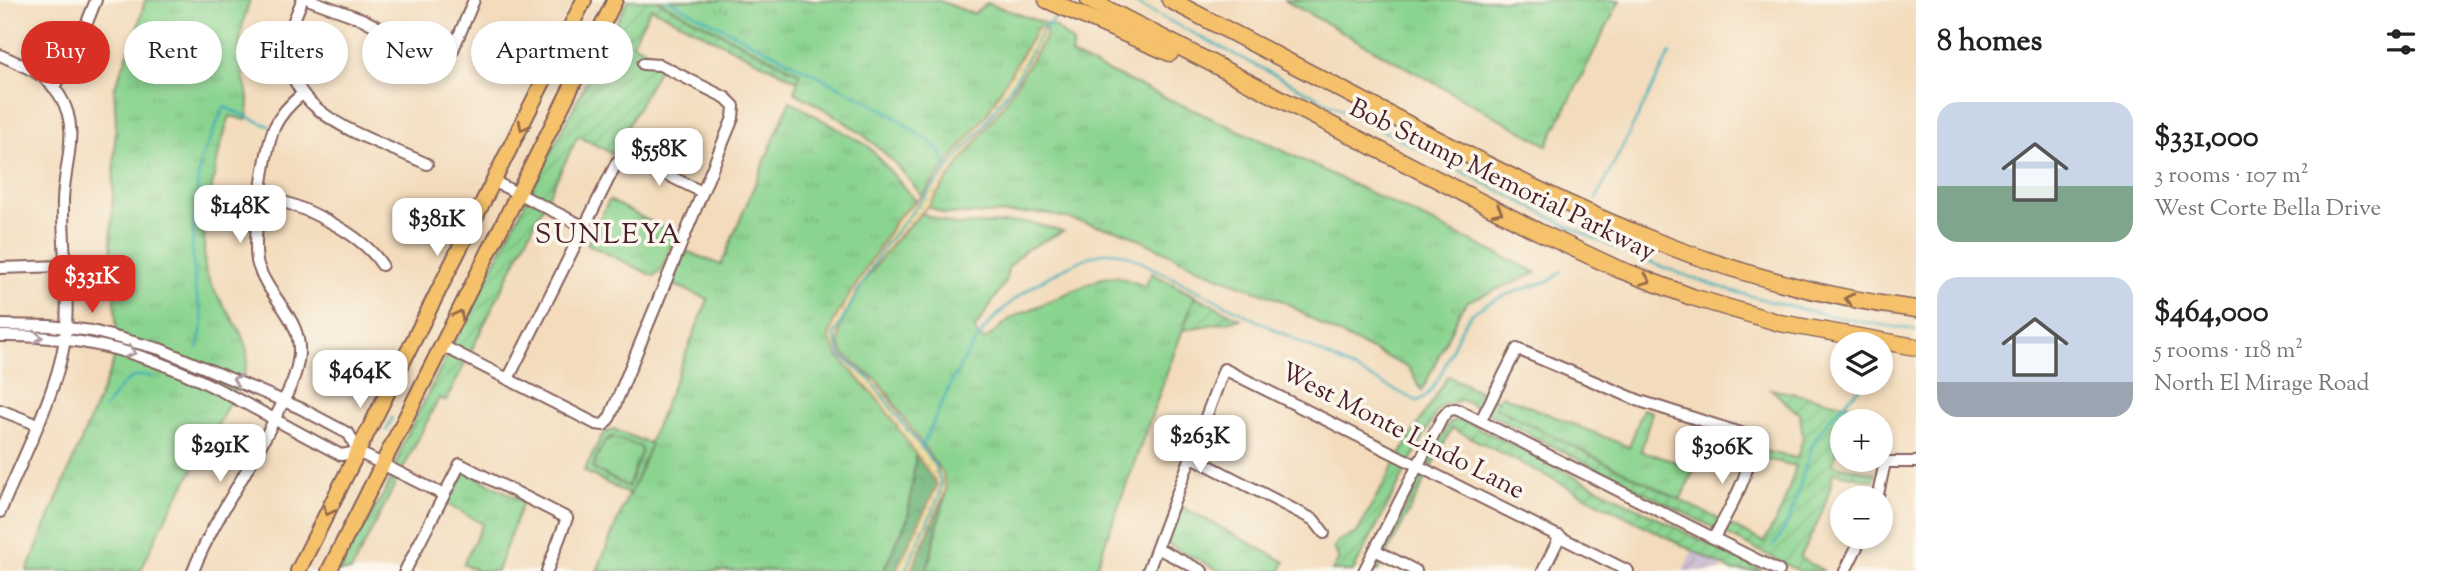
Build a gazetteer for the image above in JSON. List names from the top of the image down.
{
  "streets": {
    "highway": ["Bob Stump Memorial Parkway"],
    "street": ["West Monte Lindo Lane"]
  },
  "districts": ["SUNLEYA"],
  "page": {
    "heading": "8 homes",
    "chip": [
      "Buy",
      "Rent",
      "Filters",
      "New",
      "Apartment"
    ],
    "list": [
      {
        "name": "$331,000",
        "note": "3 rooms · 107 m² · West Corte Bella Drive"
      },
      {
        "name": "$464,000",
        "note": "5 rooms · 118 m² · North El Mirage Road"
      }
    ],
    "price": [
      "$558K",
      "$148K",
      "$381K",
      "$331K",
      "$464K",
      "$263K",
      "$291K",
      "$306K"
    ],
    "map_buttons": ["+", "−"]
  }
}
